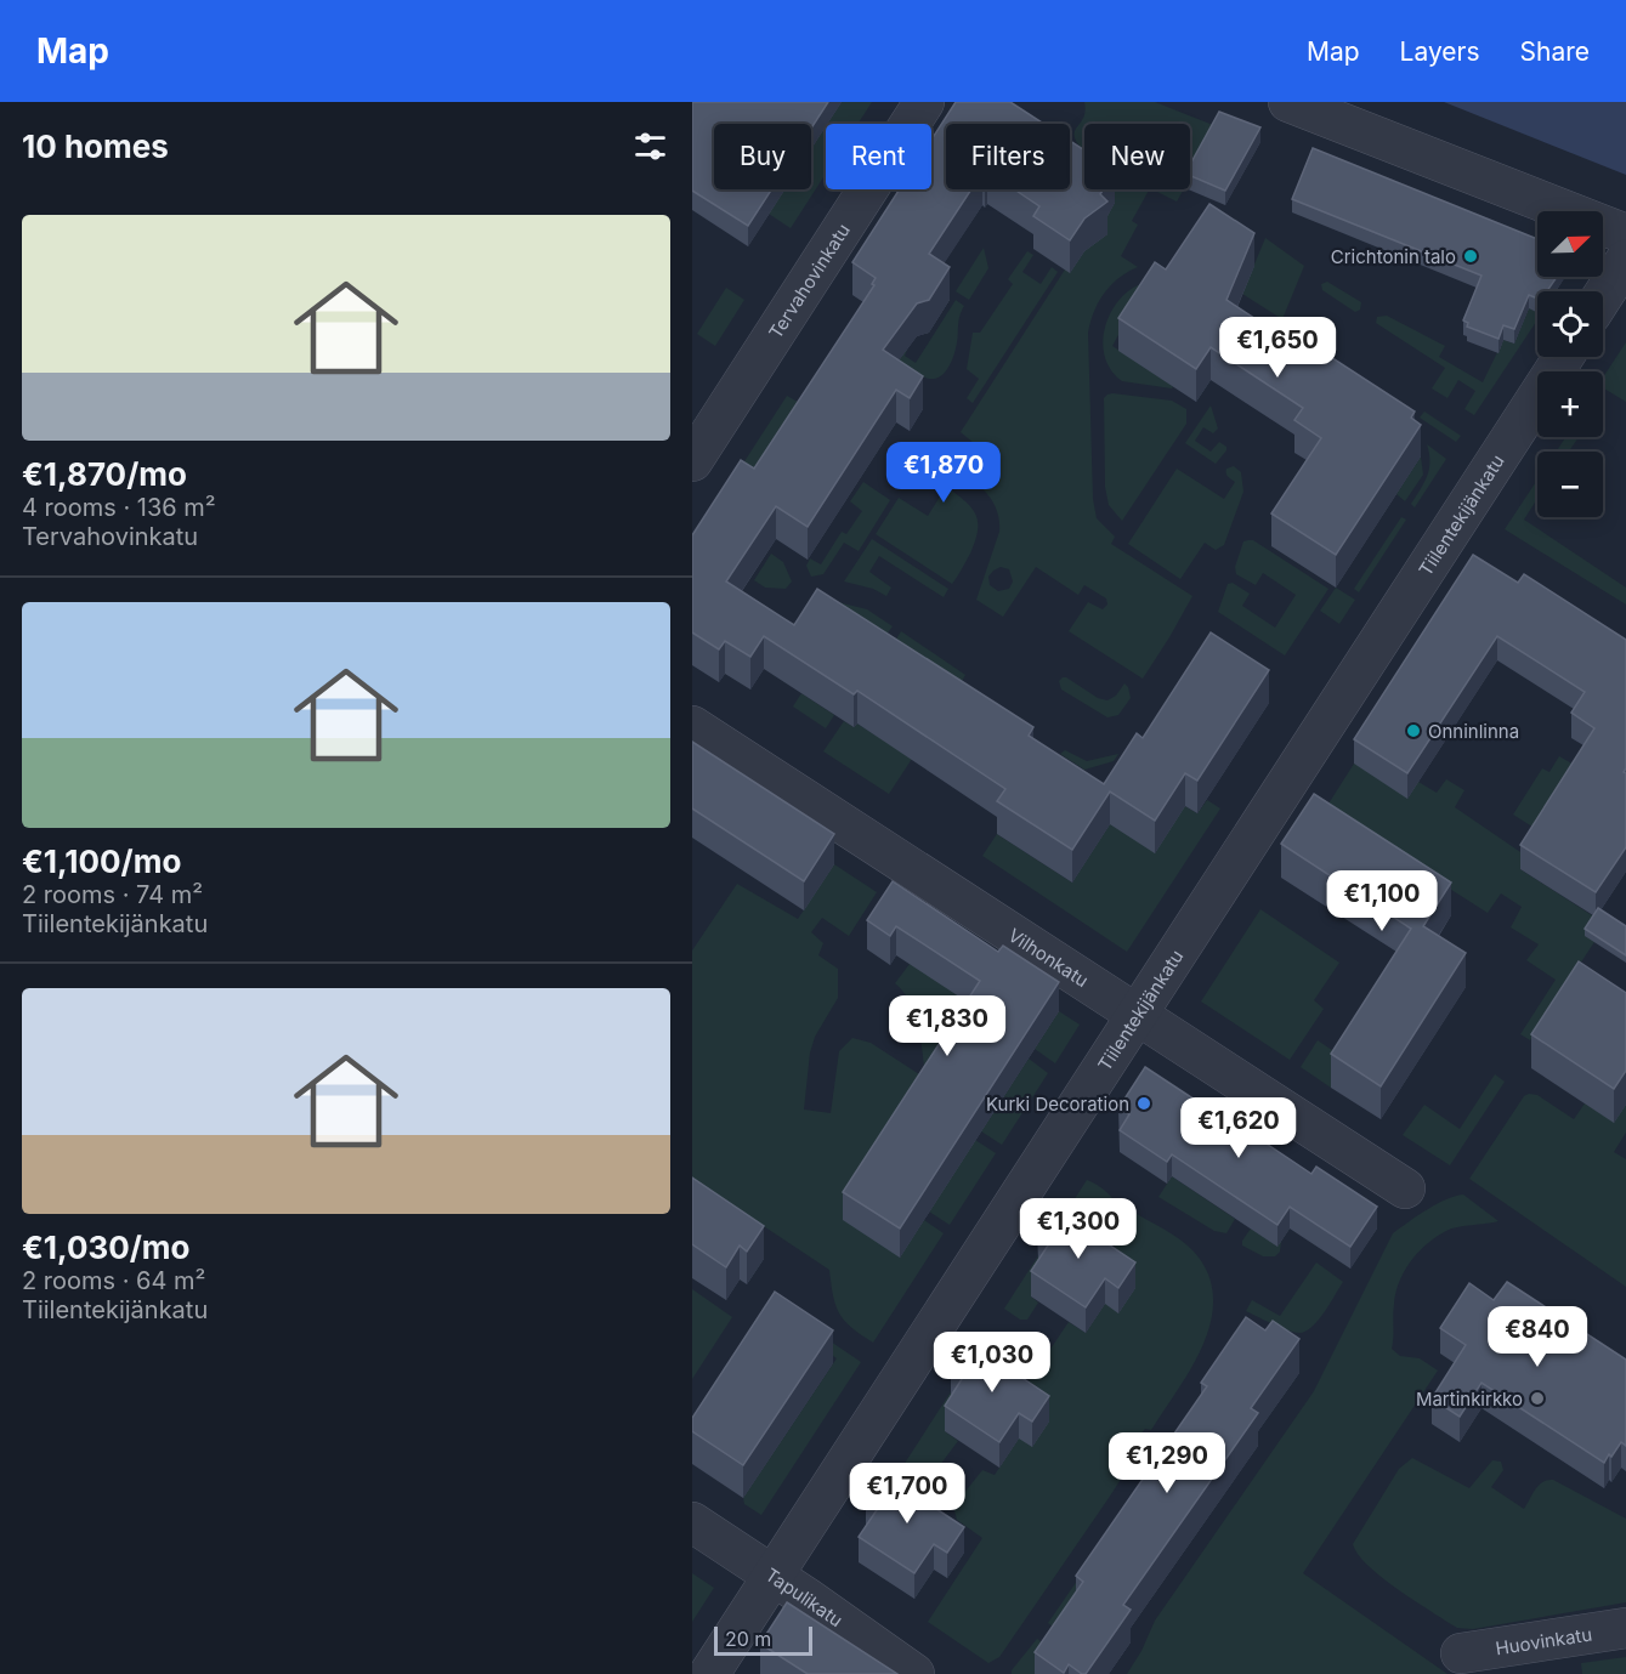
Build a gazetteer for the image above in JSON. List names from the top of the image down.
{
  "streets": {
    "street": [
      "Tervahovinkatu",
      "Tiilentekijänkatu",
      "Vilhonkatu",
      "Tapulikatu",
      "Huovinkatu"
    ]
  },
  "crossings": [
    ["Tiilentekijänkatu", "Vilhonkatu"],
    ["Tiilentekijänkatu", "Tapulikatu"]
  ],
  "places": [
    "Crichtonin talo",
    "Onninlinna",
    "Kurki Decoration",
    "Martinkirkko"
  ],
  "scale_bar": "20 m",
  "north": "top right",
  "page": {
    "header": "Map",
    "nav": ["Map", "Layers", "Share"],
    "heading": "10 homes",
    "chip": [
      "Buy",
      "Rent",
      "Filters",
      "New"
    ],
    "list": [
      {
        "name": "€1,870/mo",
        "note": "4 rooms · 136 m² · Tervahovinkatu"
      },
      {
        "name": "€1,100/mo",
        "note": "2 rooms · 74 m² · Tiilentekijänkatu"
      },
      {
        "name": "€1,030/mo",
        "note": "2 rooms · 64 m² · Tiilentekijänkatu"
      }
    ],
    "map_buttons": ["+", "−"],
    "price": [
      "€1,650",
      "€1,870",
      "€1,100",
      "€1,830",
      "€1,620",
      "€1,300",
      "€840",
      "€1,030",
      "€1,290",
      "€1,700"
    ],
    "scale": "20 m"
  }
}
